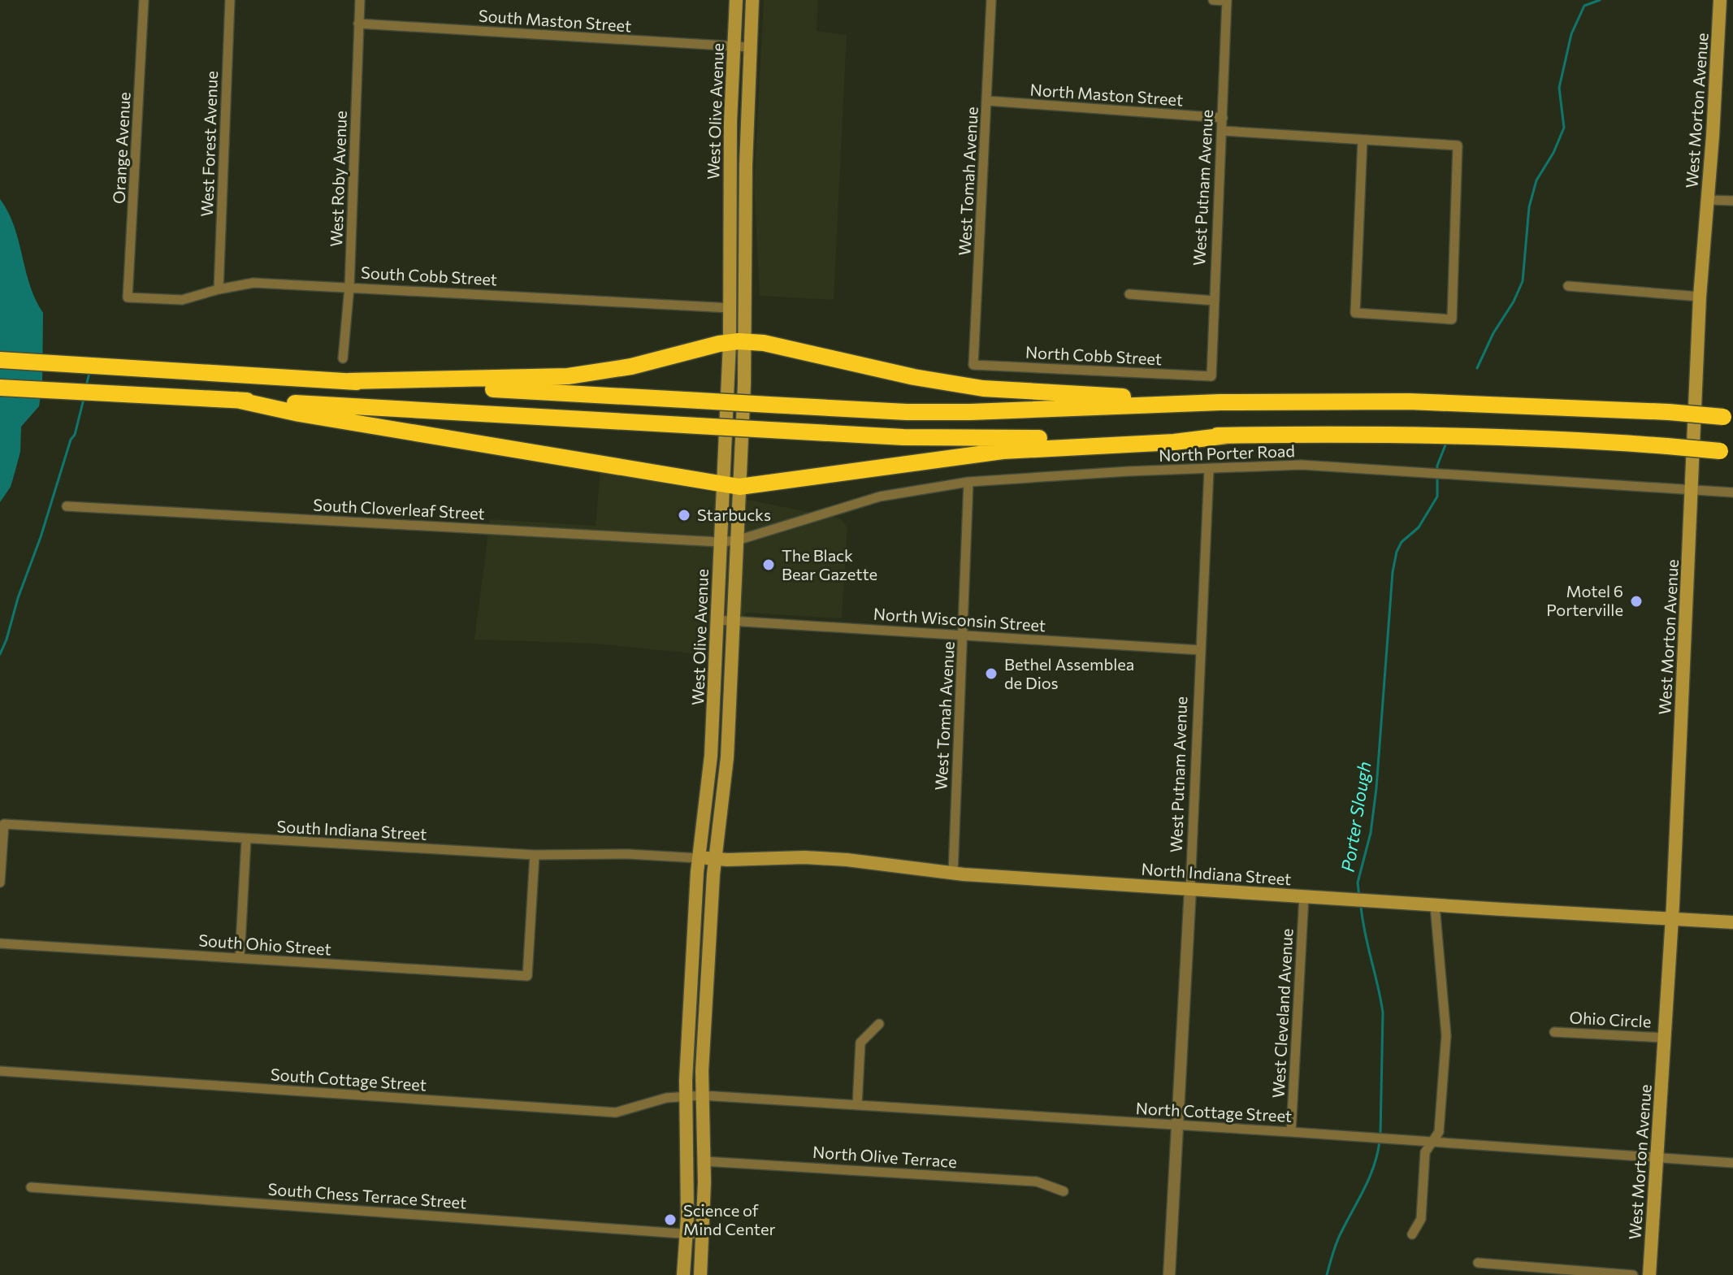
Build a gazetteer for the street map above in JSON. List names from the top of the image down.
{
  "streets": {
    "main road": ["West Morton Avenue", "West Olive Avenue", "North Indiana Street"],
    "street": [
      "South Maston Street",
      "North Maston Street",
      "West Forest Avenue",
      "Orange Avenue",
      "West Roby Avenue",
      "West Tomah Avenue",
      "West Putnam Avenue",
      "South Cobb Street",
      "North Cobb Street",
      "North Porter Road",
      "South Cloverleaf Street",
      "North Wisconsin Street",
      "South Indiana Street",
      "South Ohio Street",
      "West Cleveland Avenue",
      "Ohio Circle",
      "South Cottage Street",
      "North Cottage Street",
      "North Olive Terrace",
      "South Chess Terrace Street"
    ]
  },
  "crossings": [
    ["South Maston Street", "West Olive Avenue"],
    ["South Maston Street", "West Roby Avenue"],
    ["North Maston Street", "West Tomah Avenue"],
    ["North Maston Street", "West Putnam Avenue"],
    ["West Morton Avenue", "North Porter Road"],
    ["West Morton Avenue", "North Indiana Street"],
    ["West Morton Avenue", "Ohio Circle"],
    ["West Morton Avenue", "North Cottage Street"],
    ["West Olive Avenue", "South Cobb Street"],
    ["West Olive Avenue", "North Porter Road"],
    ["West Olive Avenue", "South Cloverleaf Street"],
    ["West Olive Avenue", "North Wisconsin Street"],
    ["West Olive Avenue", "South Indiana Street"],
    ["West Olive Avenue", "North Indiana Street"],
    ["West Olive Avenue", "South Cottage Street"],
    ["West Olive Avenue", "North Cottage Street"],
    ["West Olive Avenue", "North Olive Terrace"],
    ["West Olive Avenue", "South Chess Terrace Street"],
    ["West Forest Avenue", "South Cobb Street"],
    ["Orange Avenue", "South Cobb Street"],
    ["West Roby Avenue", "South Cobb Street"],
    ["West Tomah Avenue", "North Cobb Street"],
    ["West Tomah Avenue", "North Porter Road"],
    ["West Tomah Avenue", "North Wisconsin Street"],
    ["West Tomah Avenue", "North Indiana Street"],
    ["West Putnam Avenue", "North Cobb Street"],
    ["West Putnam Avenue", "North Porter Road"],
    ["West Putnam Avenue", "North Wisconsin Street"],
    ["West Putnam Avenue", "North Indiana Street"],
    ["West Putnam Avenue", "North Cottage Street"],
    ["North Porter Road", "South Cloverleaf Street"],
    ["South Indiana Street", "North Indiana Street"],
    ["South Indiana Street", "South Ohio Street"],
    ["North Indiana Street", "West Cleveland Avenue"],
    ["West Cleveland Avenue", "North Cottage Street"],
    ["South Cottage Street", "North Cottage Street"]
  ],
  "water": ["Porter Slough"],
  "places": [
    "Starbucks",
    "The Black Bear Gazette",
    "Motel 6 Porterville",
    "Bethel Assemblea de Dios",
    "Science of Mind Center"
  ]
}
